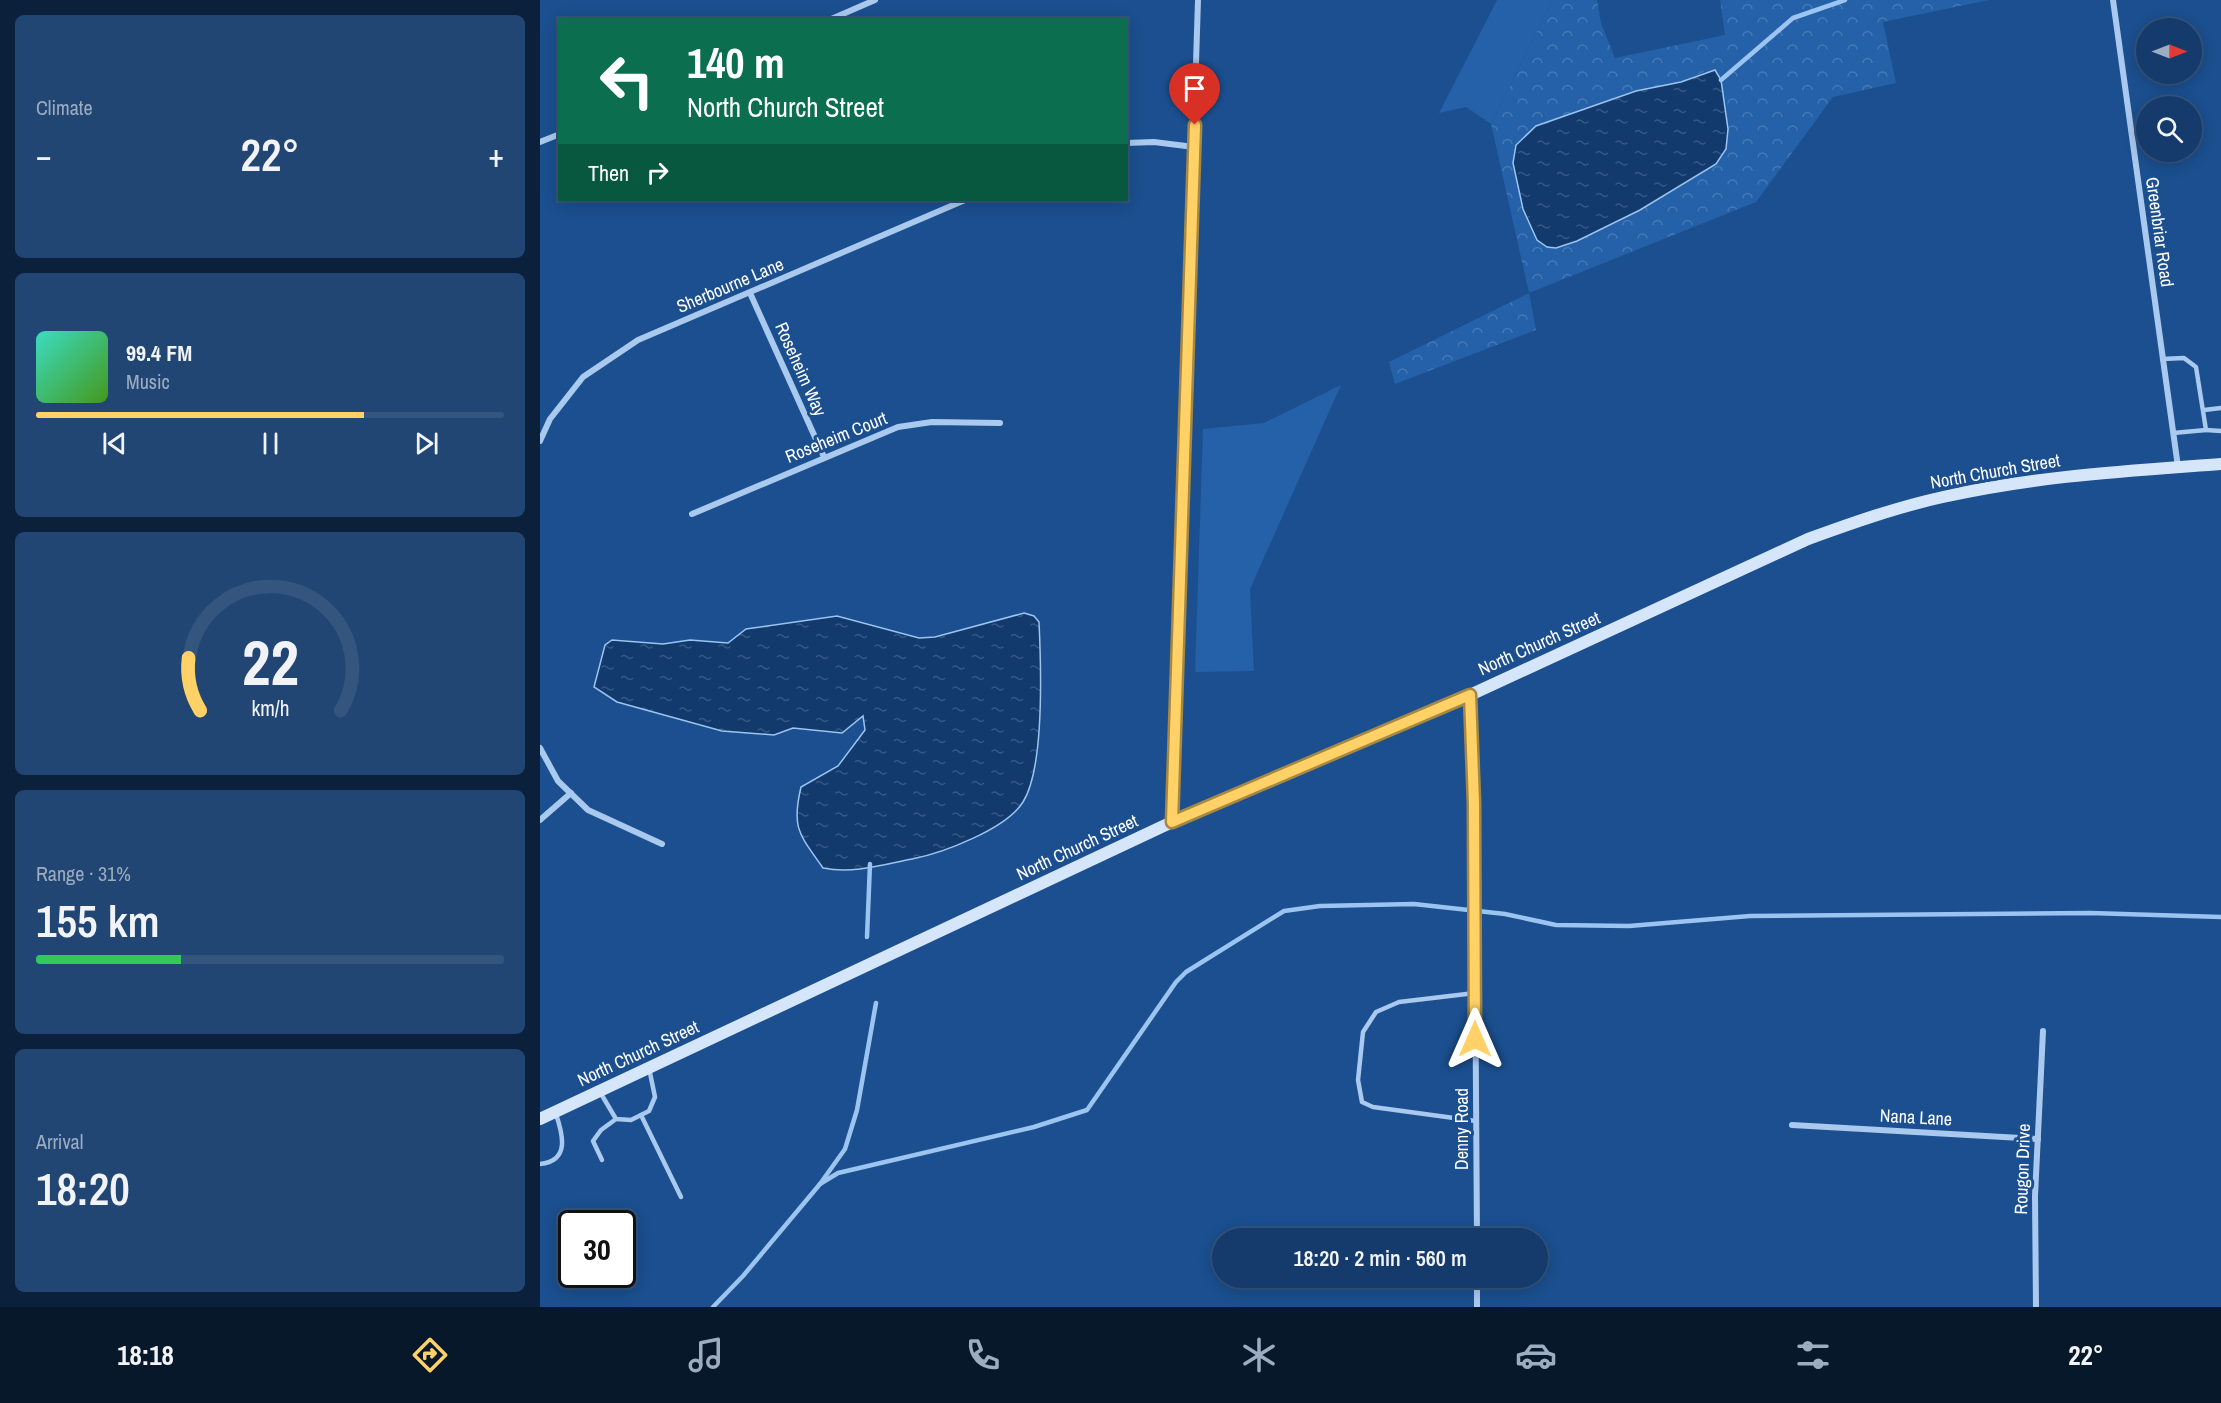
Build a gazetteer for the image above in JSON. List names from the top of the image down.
{
  "streets": {
    "main road": ["North Church Street"],
    "street": [
      "Greenbriar Road",
      "Sherbourne Lane",
      "Roseheim Way",
      "Roseheim Court",
      "Nana Lane",
      "Denny Road",
      "Rougon Drive"
    ]
  },
  "crossings": [
    ["Greenbriar Road", "North Church Street"],
    ["Sherbourne Lane", "Roseheim Way"],
    ["Roseheim Way", "Roseheim Court"],
    ["North Church Street", "Denny Road"],
    ["Nana Lane", "Rougon Drive"]
  ],
  "north": "right",
  "page": {
    "tile": [
      "Climate",
      ["Range · 31%", "155 km"],
      ["Arrival", "18:20"]
    ],
    "turn": ["140 m", "North Church Street"],
    "heat": ["−", "22°", "+"],
    "then": "Then",
    "song": ["99.4 FM", "Music"],
    "limit": "30",
    "trip": "18:20 · 2 min · 560 m",
    "tabs": ["18:18", "22°"],
    "gauge": ["22", "km/h"]
  }
}
